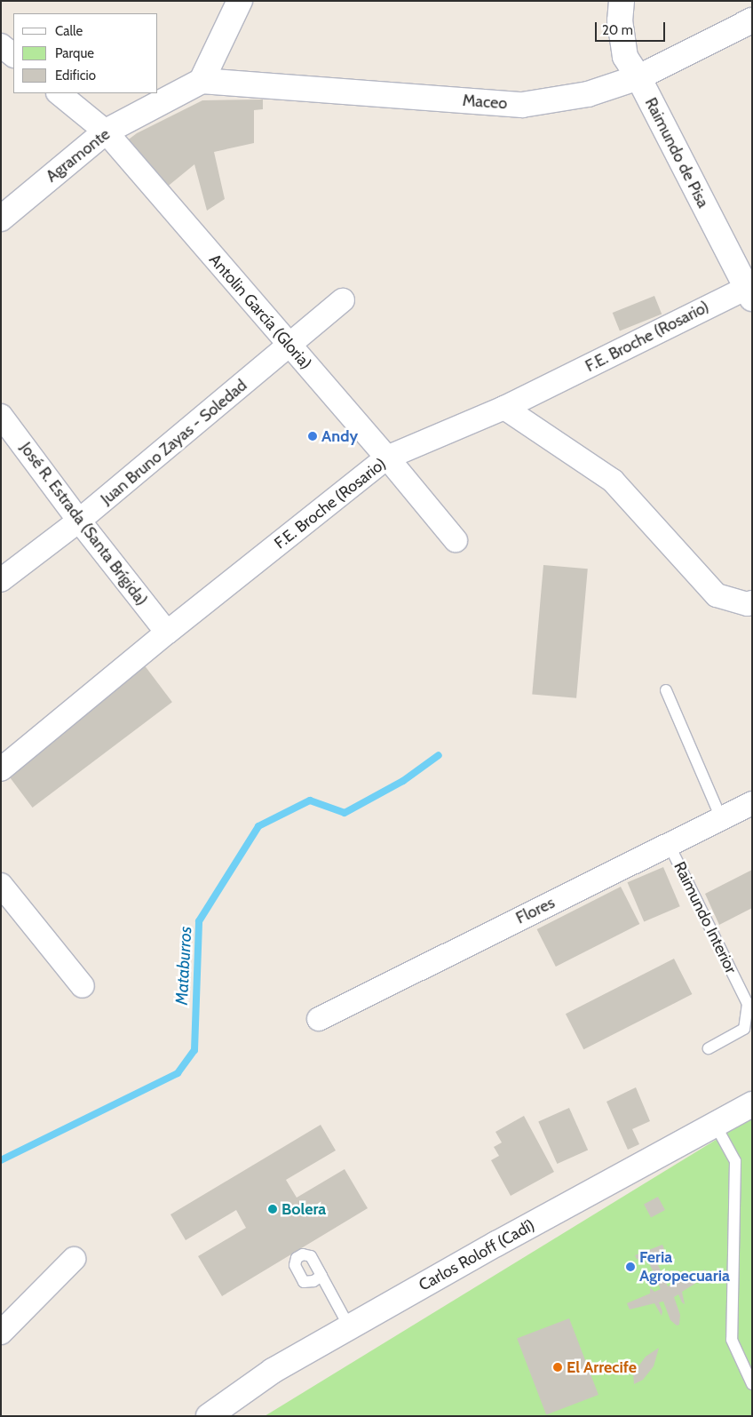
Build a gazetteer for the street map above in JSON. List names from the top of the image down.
{
  "streets": {
    "street": [
      "Maceo",
      "Raimundo de Pisa",
      "Agramonte",
      "Antolin García (Gloria)",
      "F.E. Broche (Rosario)",
      "Juan Bruno Zayas - Soledad",
      "José R. Estrada (Santa Brígida)",
      "Flores",
      "Carlos Roloff (Cadí)"
    ],
    "lane": ["Raimundo Interior"]
  },
  "crossings": [
    ["Maceo", "Raimundo de Pisa"],
    ["Maceo", "Agramonte"],
    ["Raimundo de Pisa", "F.E. Broche (Rosario)"],
    ["Agramonte", "Antolin García (Gloria)"],
    ["Antolin García (Gloria)", "F.E. Broche (Rosario)"],
    ["Antolin García (Gloria)", "Juan Bruno Zayas - Soledad"],
    ["F.E. Broche (Rosario)", "José R. Estrada (Santa Brígida)"],
    ["Juan Bruno Zayas - Soledad", "José R. Estrada (Santa Brígida)"],
    ["Flores", "Raimundo Interior"]
  ],
  "water": ["Mataburros"],
  "places": [
    "Andy",
    "Bolera",
    "Feria Agropecuaria",
    "El Arrecife"
  ],
  "legend": ["Calle", "Parque", "Edificio"],
  "scale_bar": "20 m"
}
